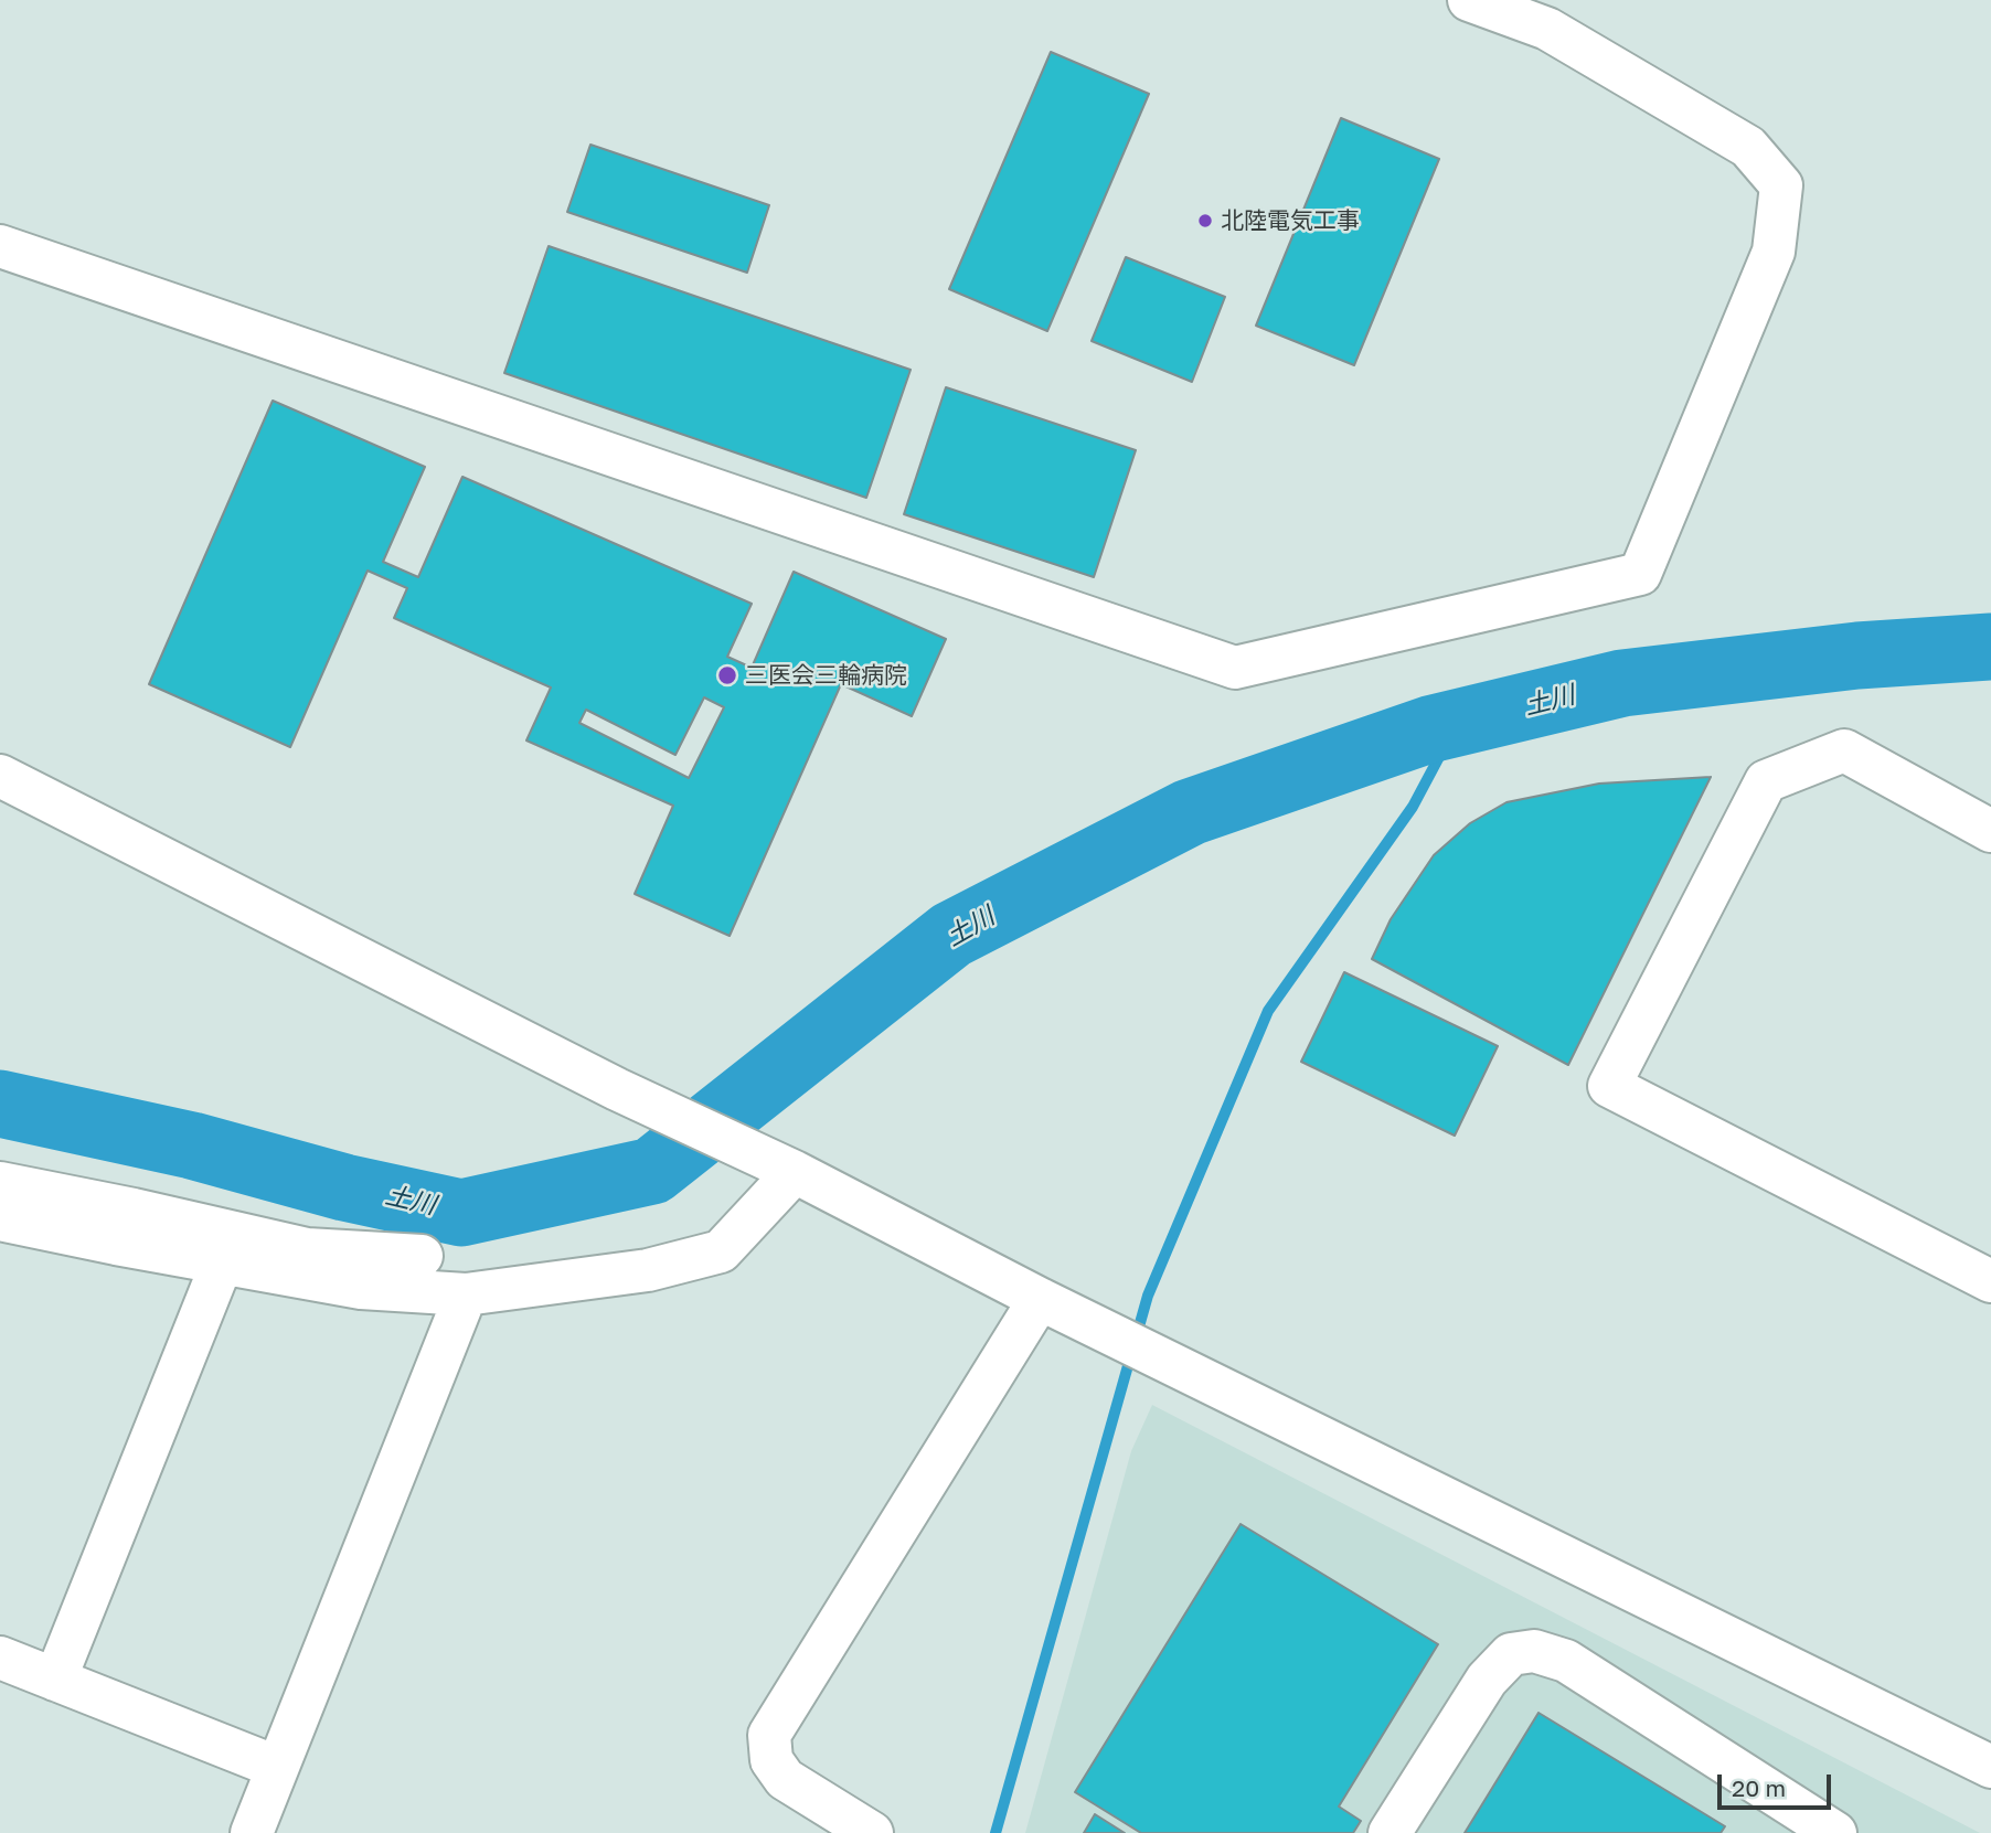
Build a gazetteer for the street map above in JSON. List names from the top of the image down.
{
  "water": ["土川"],
  "places": ["北陸電気工事", "三医会三輪病院"],
  "scale_bar": "20 m"
}
